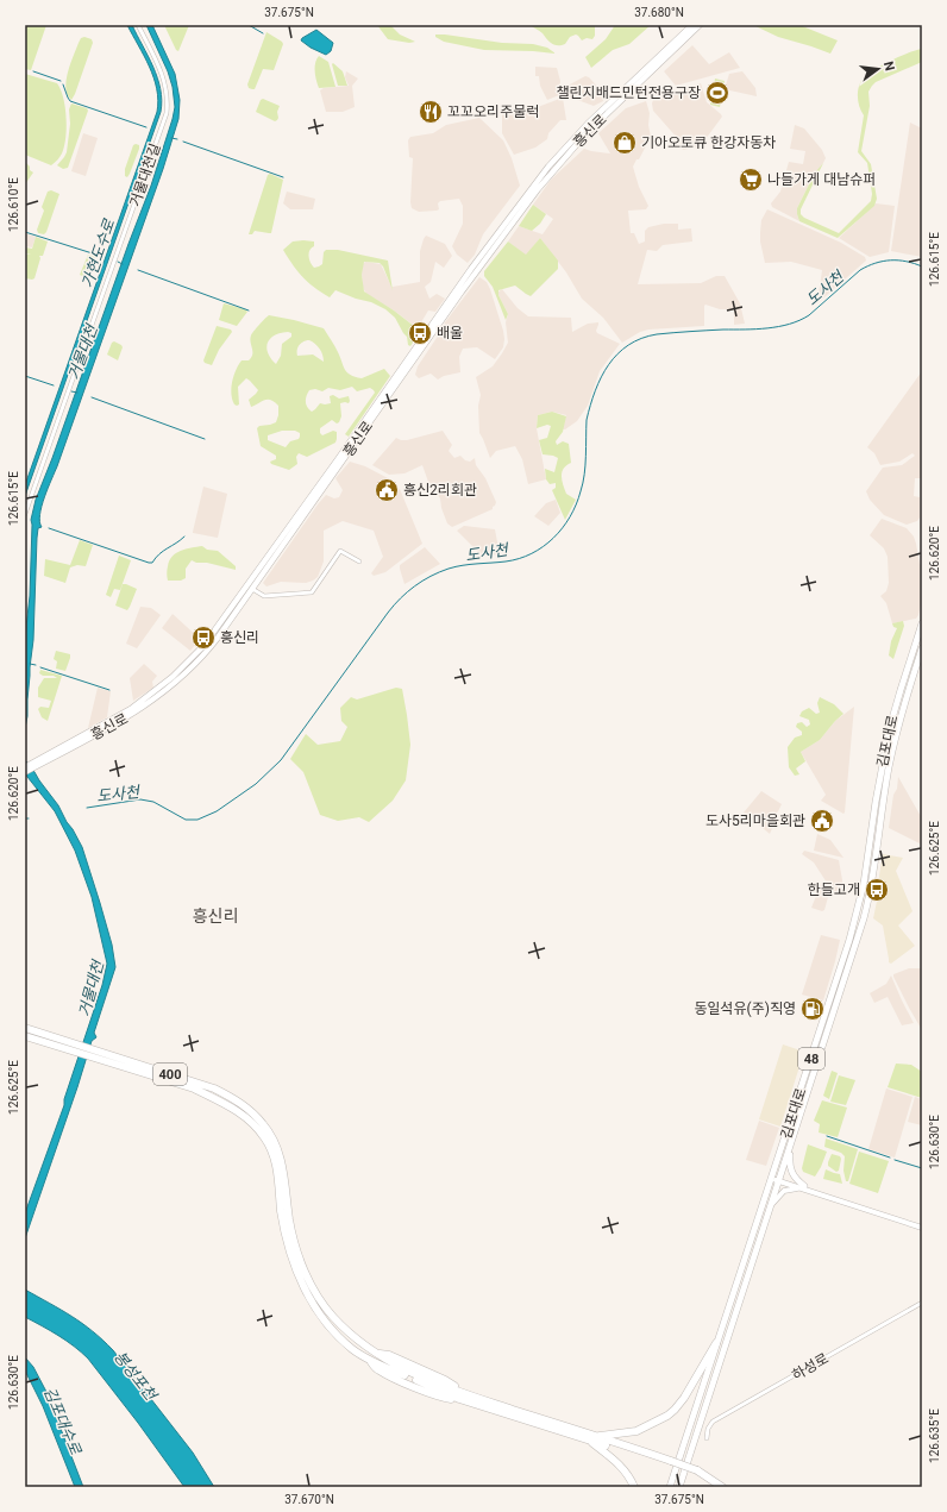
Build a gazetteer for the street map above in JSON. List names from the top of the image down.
{
  "streets": {
    "highway": ["400"],
    "main road": ["흥신로", "김포대로", "48"],
    "street": ["거물대천길", "하성로"]
  },
  "districts": ["흥신리"],
  "water": [
    "가현도수로",
    "도사천",
    "거물대천",
    "봉성포천",
    "김포대수로"
  ],
  "places": {
    "sports": ["챌린지배드민턴전용구장"],
    "restaurant": ["꼬꼬오리주물럭"],
    "shop": ["기아오토큐 한강자동차"],
    "supermarket": ["나들가게 대남슈퍼"],
    "bus stop": ["배울", "흥신리", "한들고개"],
    "public building": ["흥신2리회관", "도사5리마을회관"],
    "fuel station": ["동일석유(주)직영"]
  },
  "north": "right",
  "coordinates": [
    "37.675°N",
    "37.680°N",
    "126.610°E",
    "126.615°E",
    "126.620°E",
    "126.625°E",
    "126.630°E",
    "126.635°E",
    "37.670°N"
  ]
}
